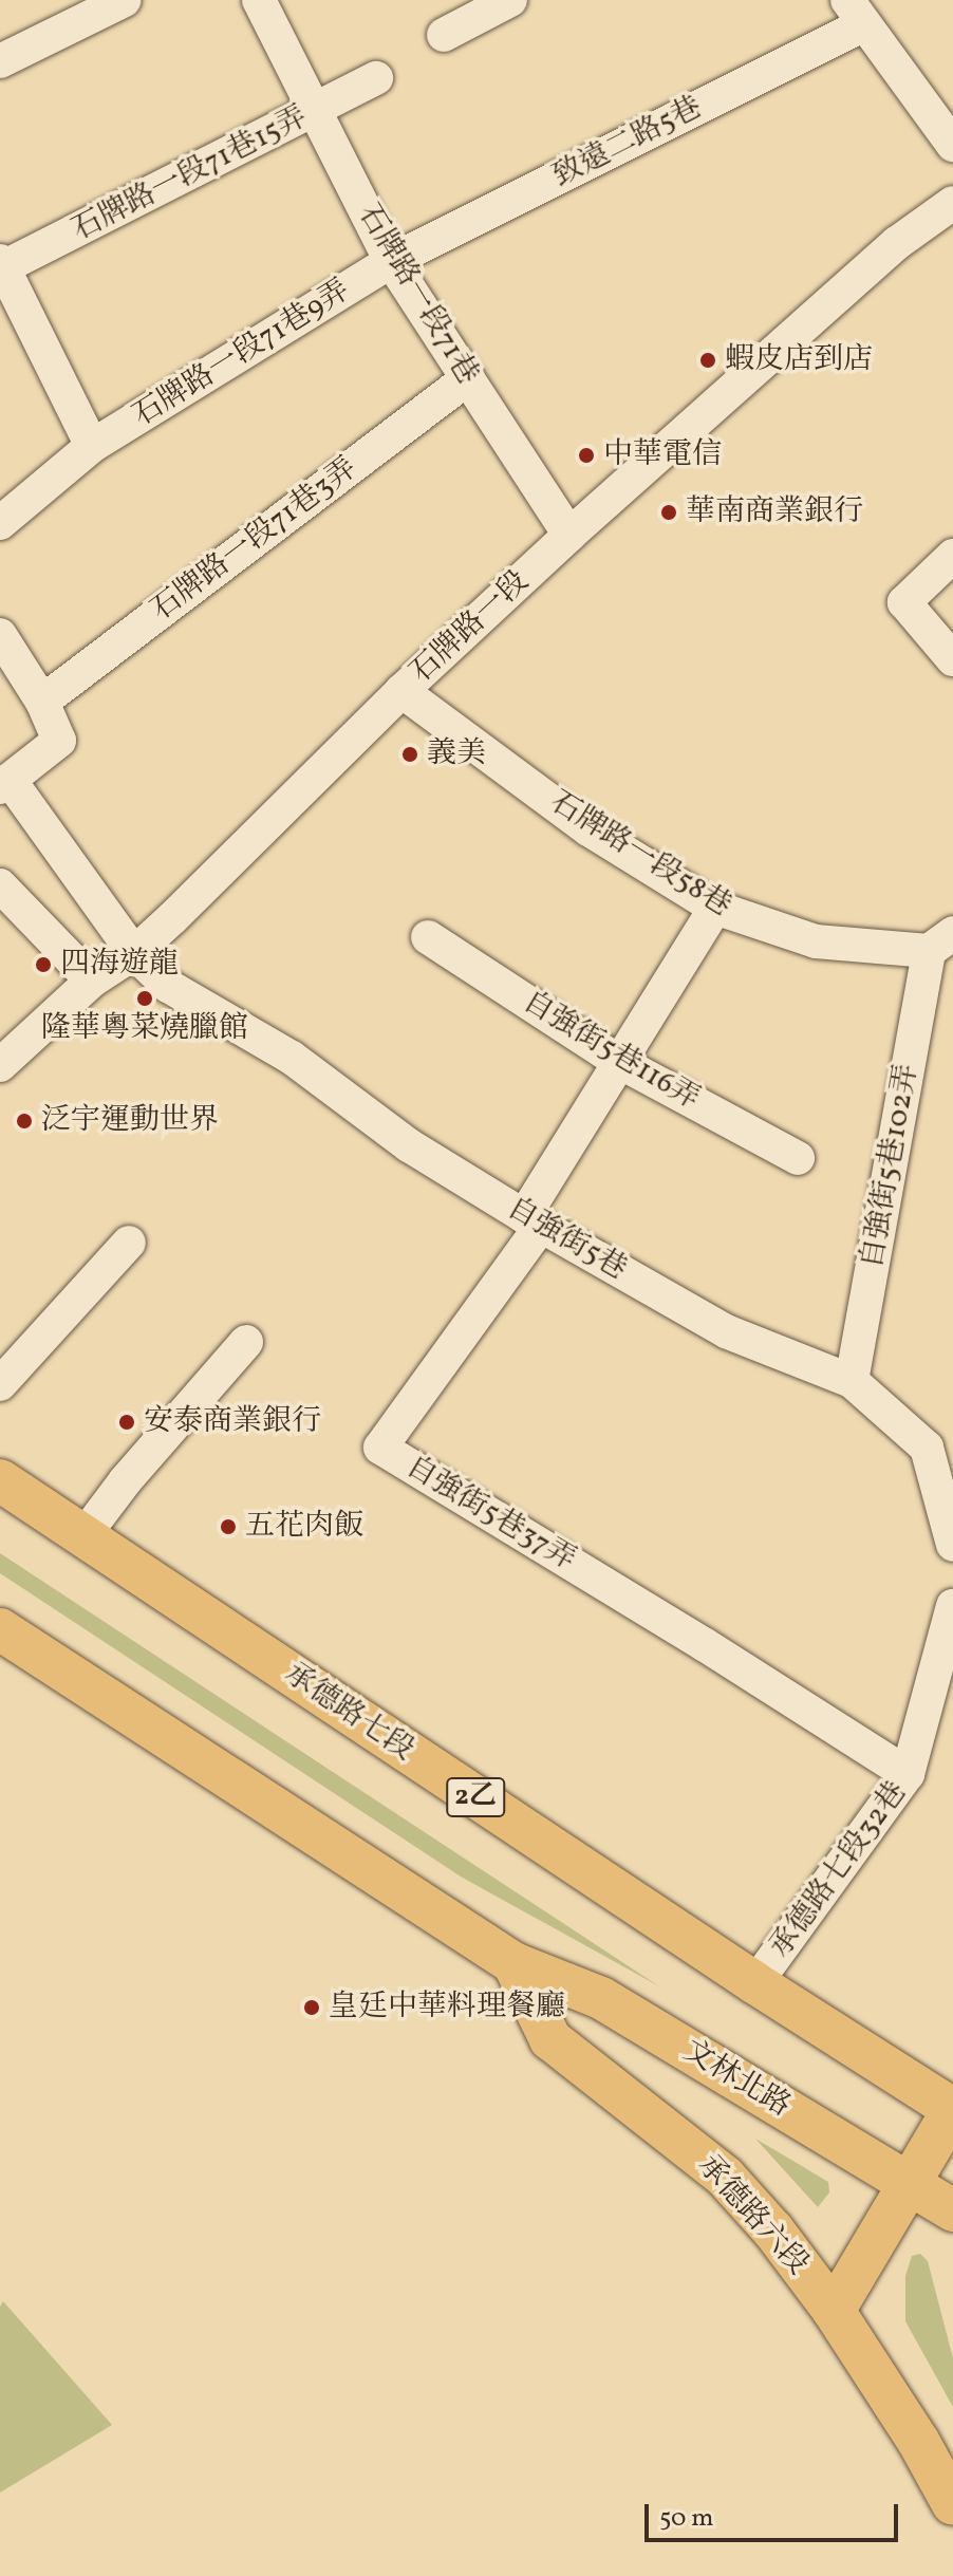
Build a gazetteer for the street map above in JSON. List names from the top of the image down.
{
  "streets": {
    "main road": [
      "承德路七段",
      "2乙",
      "文林北路",
      "承德路六段"
    ],
    "street": [
      "致遠二路5巷",
      "石牌路一段71巷15弄",
      "石牌路一段71巷",
      "石牌路一段71巷9弄",
      "石牌路一段71巷3弄",
      "石牌路一段",
      "石牌路一段58巷",
      "自強街5巷116弄",
      "自強街5巷102弄",
      "自強街5巷",
      "自強街5巷37弄",
      "承德路七段32巷"
    ]
  },
  "crossings": [
    ["致遠二路5巷", "石牌路一段71巷"],
    ["致遠二路5巷", "石牌路一段71巷9弄"],
    ["石牌路一段71巷15弄", "石牌路一段71巷"],
    ["石牌路一段71巷", "石牌路一段71巷9弄"],
    ["石牌路一段71巷", "石牌路一段71巷3弄"],
    ["石牌路一段71巷", "石牌路一段"],
    ["石牌路一段", "石牌路一段58巷"],
    ["石牌路一段", "自強街5巷"],
    ["石牌路一段58巷", "自強街5巷102弄"],
    ["自強街5巷102弄", "自強街5巷"],
    ["自強街5巷", "自強街5巷37弄"],
    ["自強街5巷37弄", "承德路七段32巷"],
    ["承德路七段", "承德路七段32巷"],
    ["文林北路", "承德路六段"]
  ],
  "places": [
    "蝦皮店到店",
    "中華電信",
    "華南商業銀行",
    "義美",
    "四海遊龍",
    "隆華粵菜燒臘館",
    "泛宇運動世界",
    "安泰商業銀行",
    "五花肉飯",
    "皇廷中華料理餐廳"
  ],
  "scale_bar": "50 m"
}
